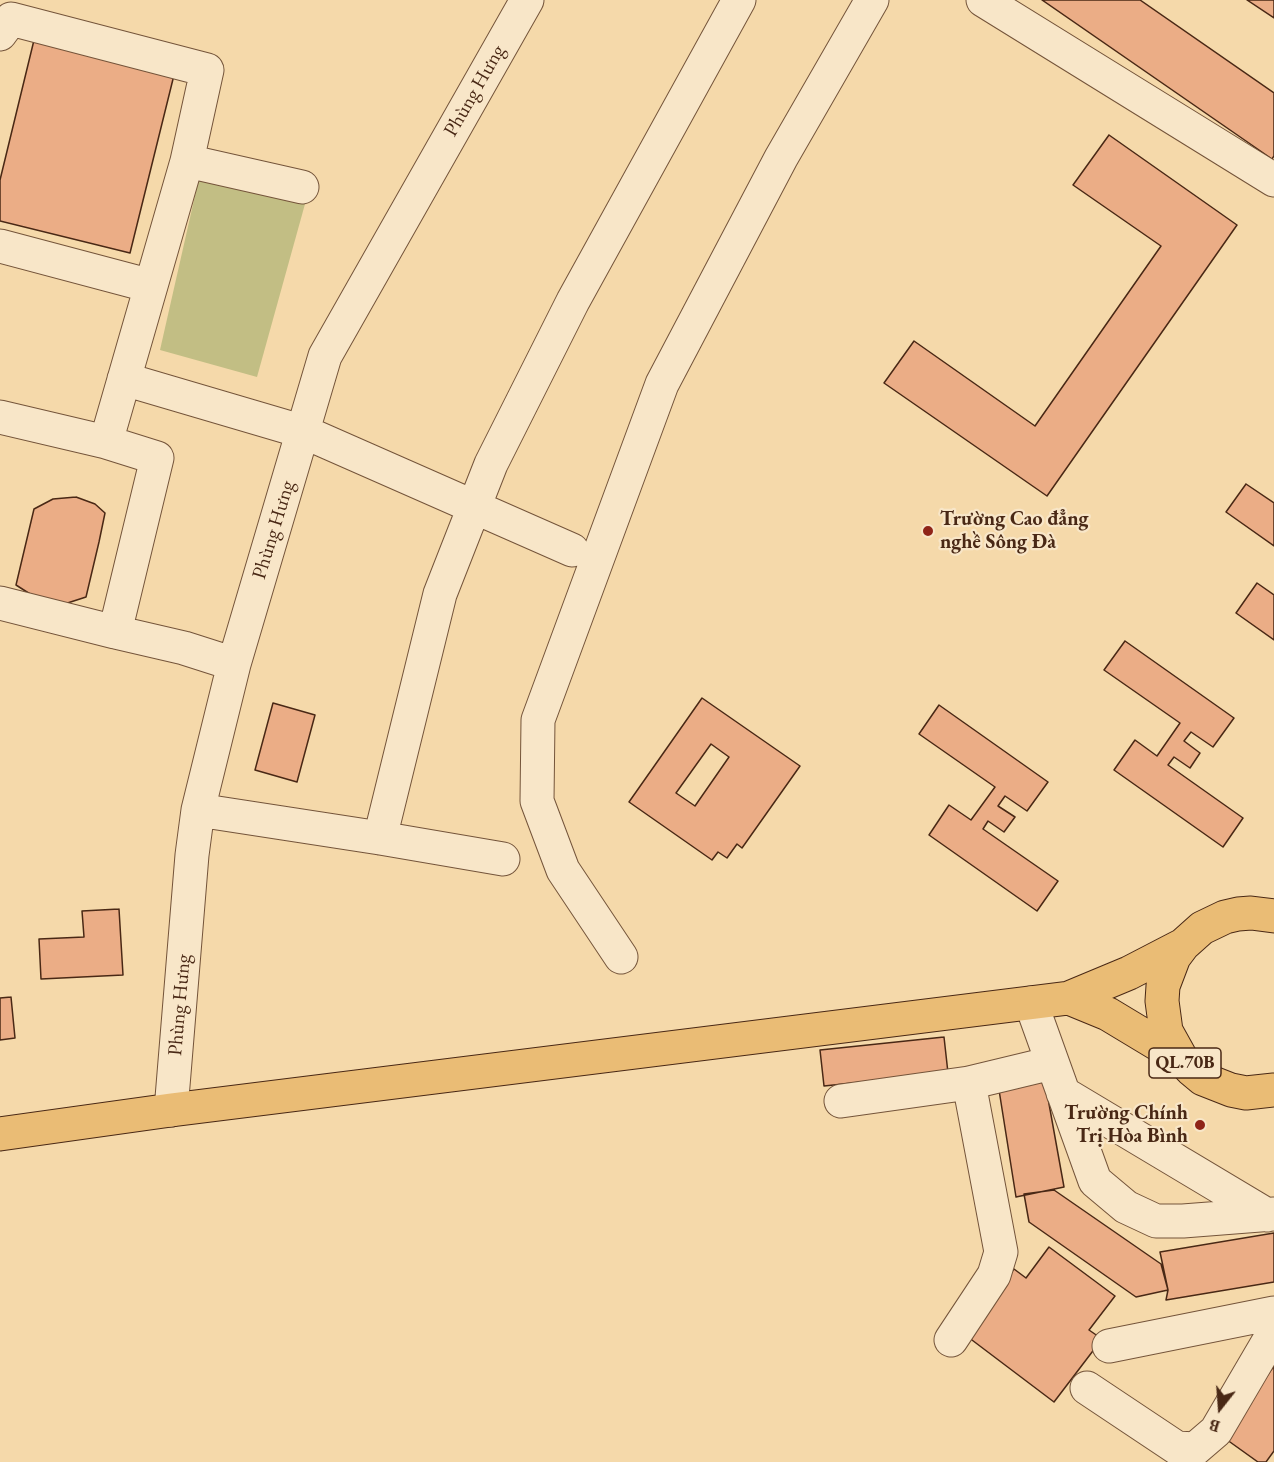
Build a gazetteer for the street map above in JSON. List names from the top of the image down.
{
  "streets": {
    "main road": ["QL.70B"],
    "street": ["Phùng Hưng"]
  },
  "places": ["Trường Cao đẳng nghề Sông Đà", "Trường Chính Trị Hòa Bình"],
  "north": "bottom"
}
